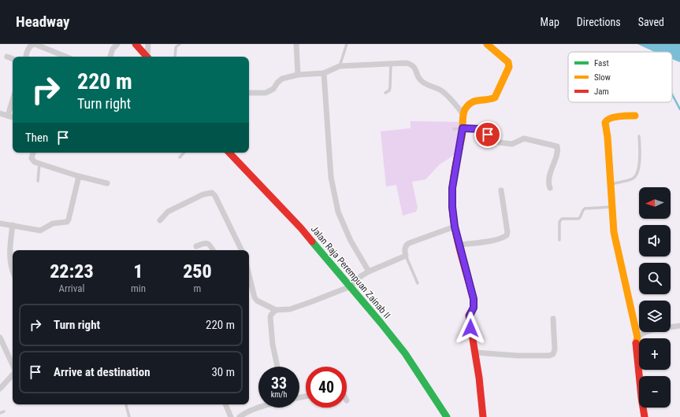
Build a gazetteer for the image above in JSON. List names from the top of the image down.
{
  "streets": {
    "street": ["Jalan Raja Perempuan Zainab II"]
  },
  "legend": ["Fast", "Slow", "Jam"],
  "north": "left",
  "page": {
    "header": "Headway",
    "nav": ["Map", "Directions", "Saved"],
    "turn": ["220 m", "Turn right"],
    "then": "Then",
    "map_buttons": ["+", "−"],
    "eta": [
      "22:23",
      "Arrival",
      "1",
      "min",
      "250",
      "m"
    ],
    "list": [
      {
        "name": "Turn right",
        "value": "220 m"
      },
      {
        "name": "Arrive at destination",
        "value": "30 m"
      }
    ],
    "speed": "33 km/h",
    "limit": "40"
  }
}
